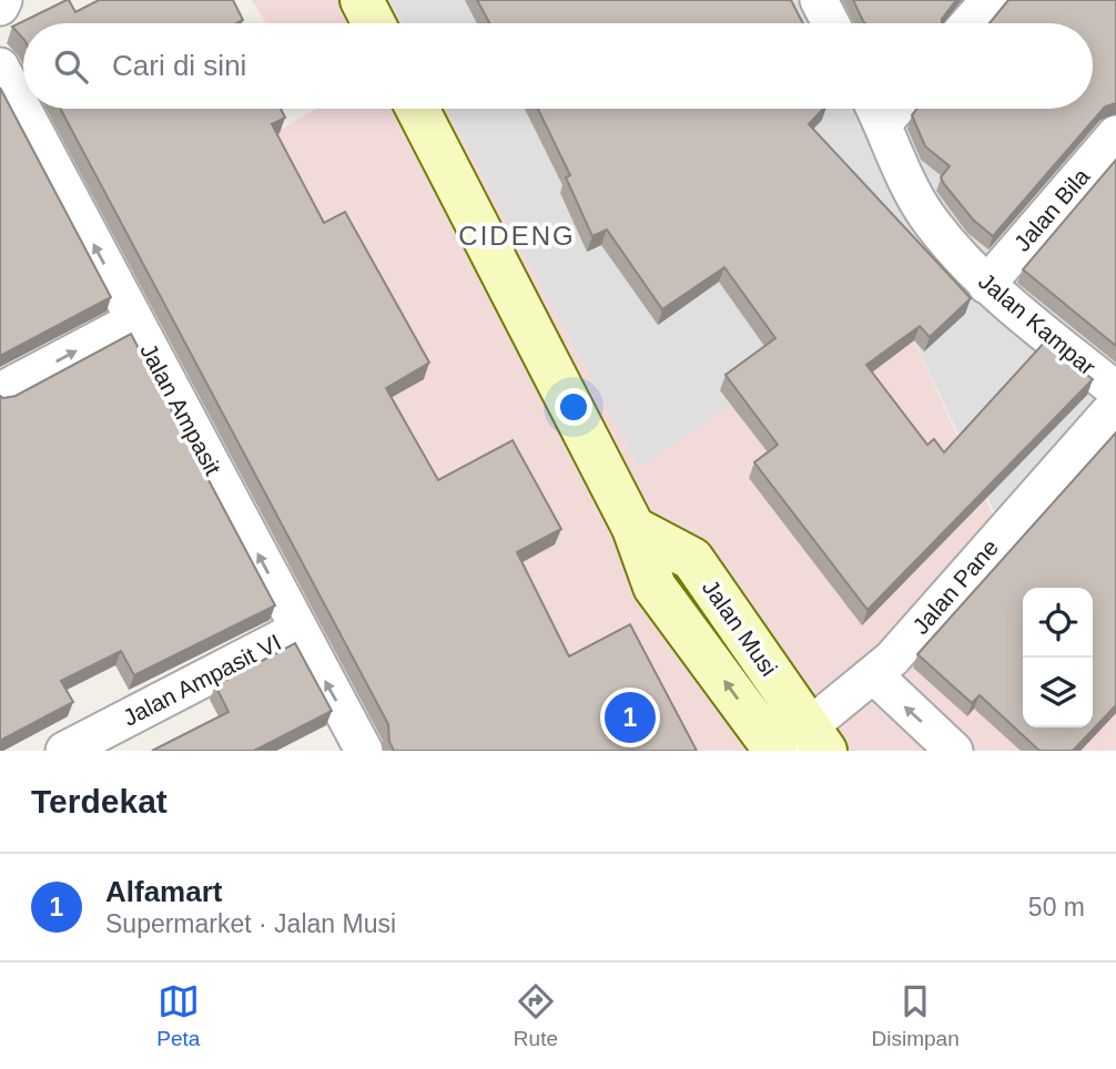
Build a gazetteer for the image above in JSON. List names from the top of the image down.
{
  "streets": {
    "street": [
      "Jalan Bila",
      "Jalan Kampar",
      "Jalan Ampasit",
      "Jalan Pane",
      "Jalan Musi",
      "Jalan Ampasit VI"
    ]
  },
  "crossings": [
    ["Jalan Bila", "Jalan Kampar"],
    ["Jalan Ampasit", "Jalan Ampasit VI"],
    ["Jalan Pane", "Jalan Musi"]
  ],
  "one_way": ["Jalan Ampasit"],
  "districts": ["CIDENG"],
  "page": {
    "search": "Cari di sini",
    "pins": "1",
    "heading": "Terdekat",
    "list": [
      {
        "mark": "1",
        "name": "Alfamart",
        "note": "Supermarket · Jalan Musi",
        "value": "50 m"
      }
    ],
    "nav": ["Peta", "Rute", "Disimpan"]
  }
}
